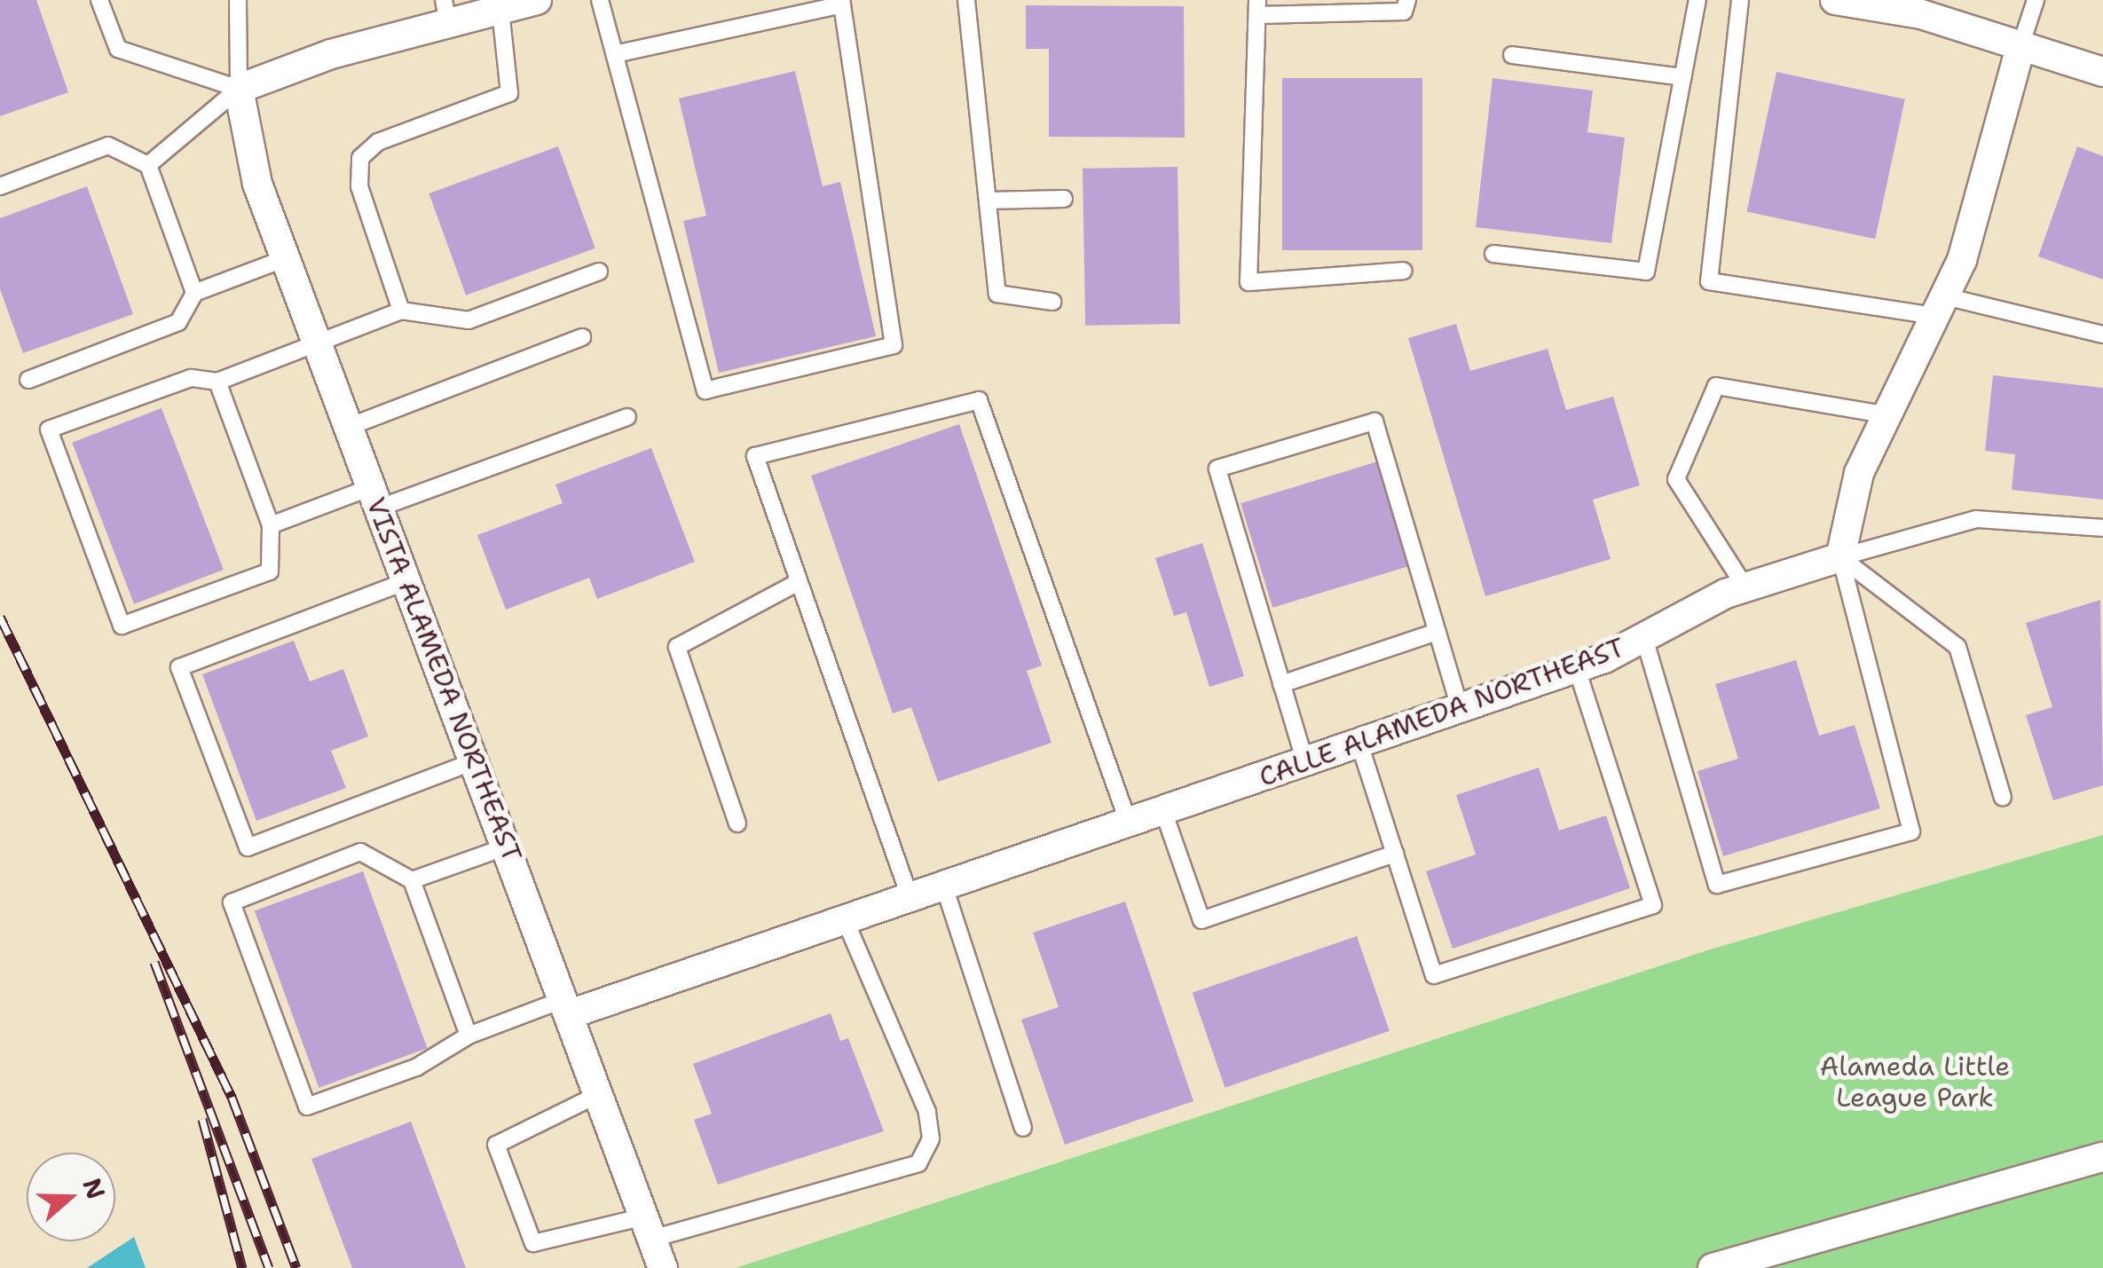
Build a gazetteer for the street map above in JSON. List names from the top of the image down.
{
  "streets": {
    "street": ["VISTA ALAMEDA NORTHEAST", "CALLE ALAMEDA NORTHEAST"]
  },
  "crossings": [
    ["VISTA ALAMEDA NORTHEAST", "CALLE ALAMEDA NORTHEAST"]
  ],
  "parks": ["Alameda Little League Park"],
  "north": "right"
}
